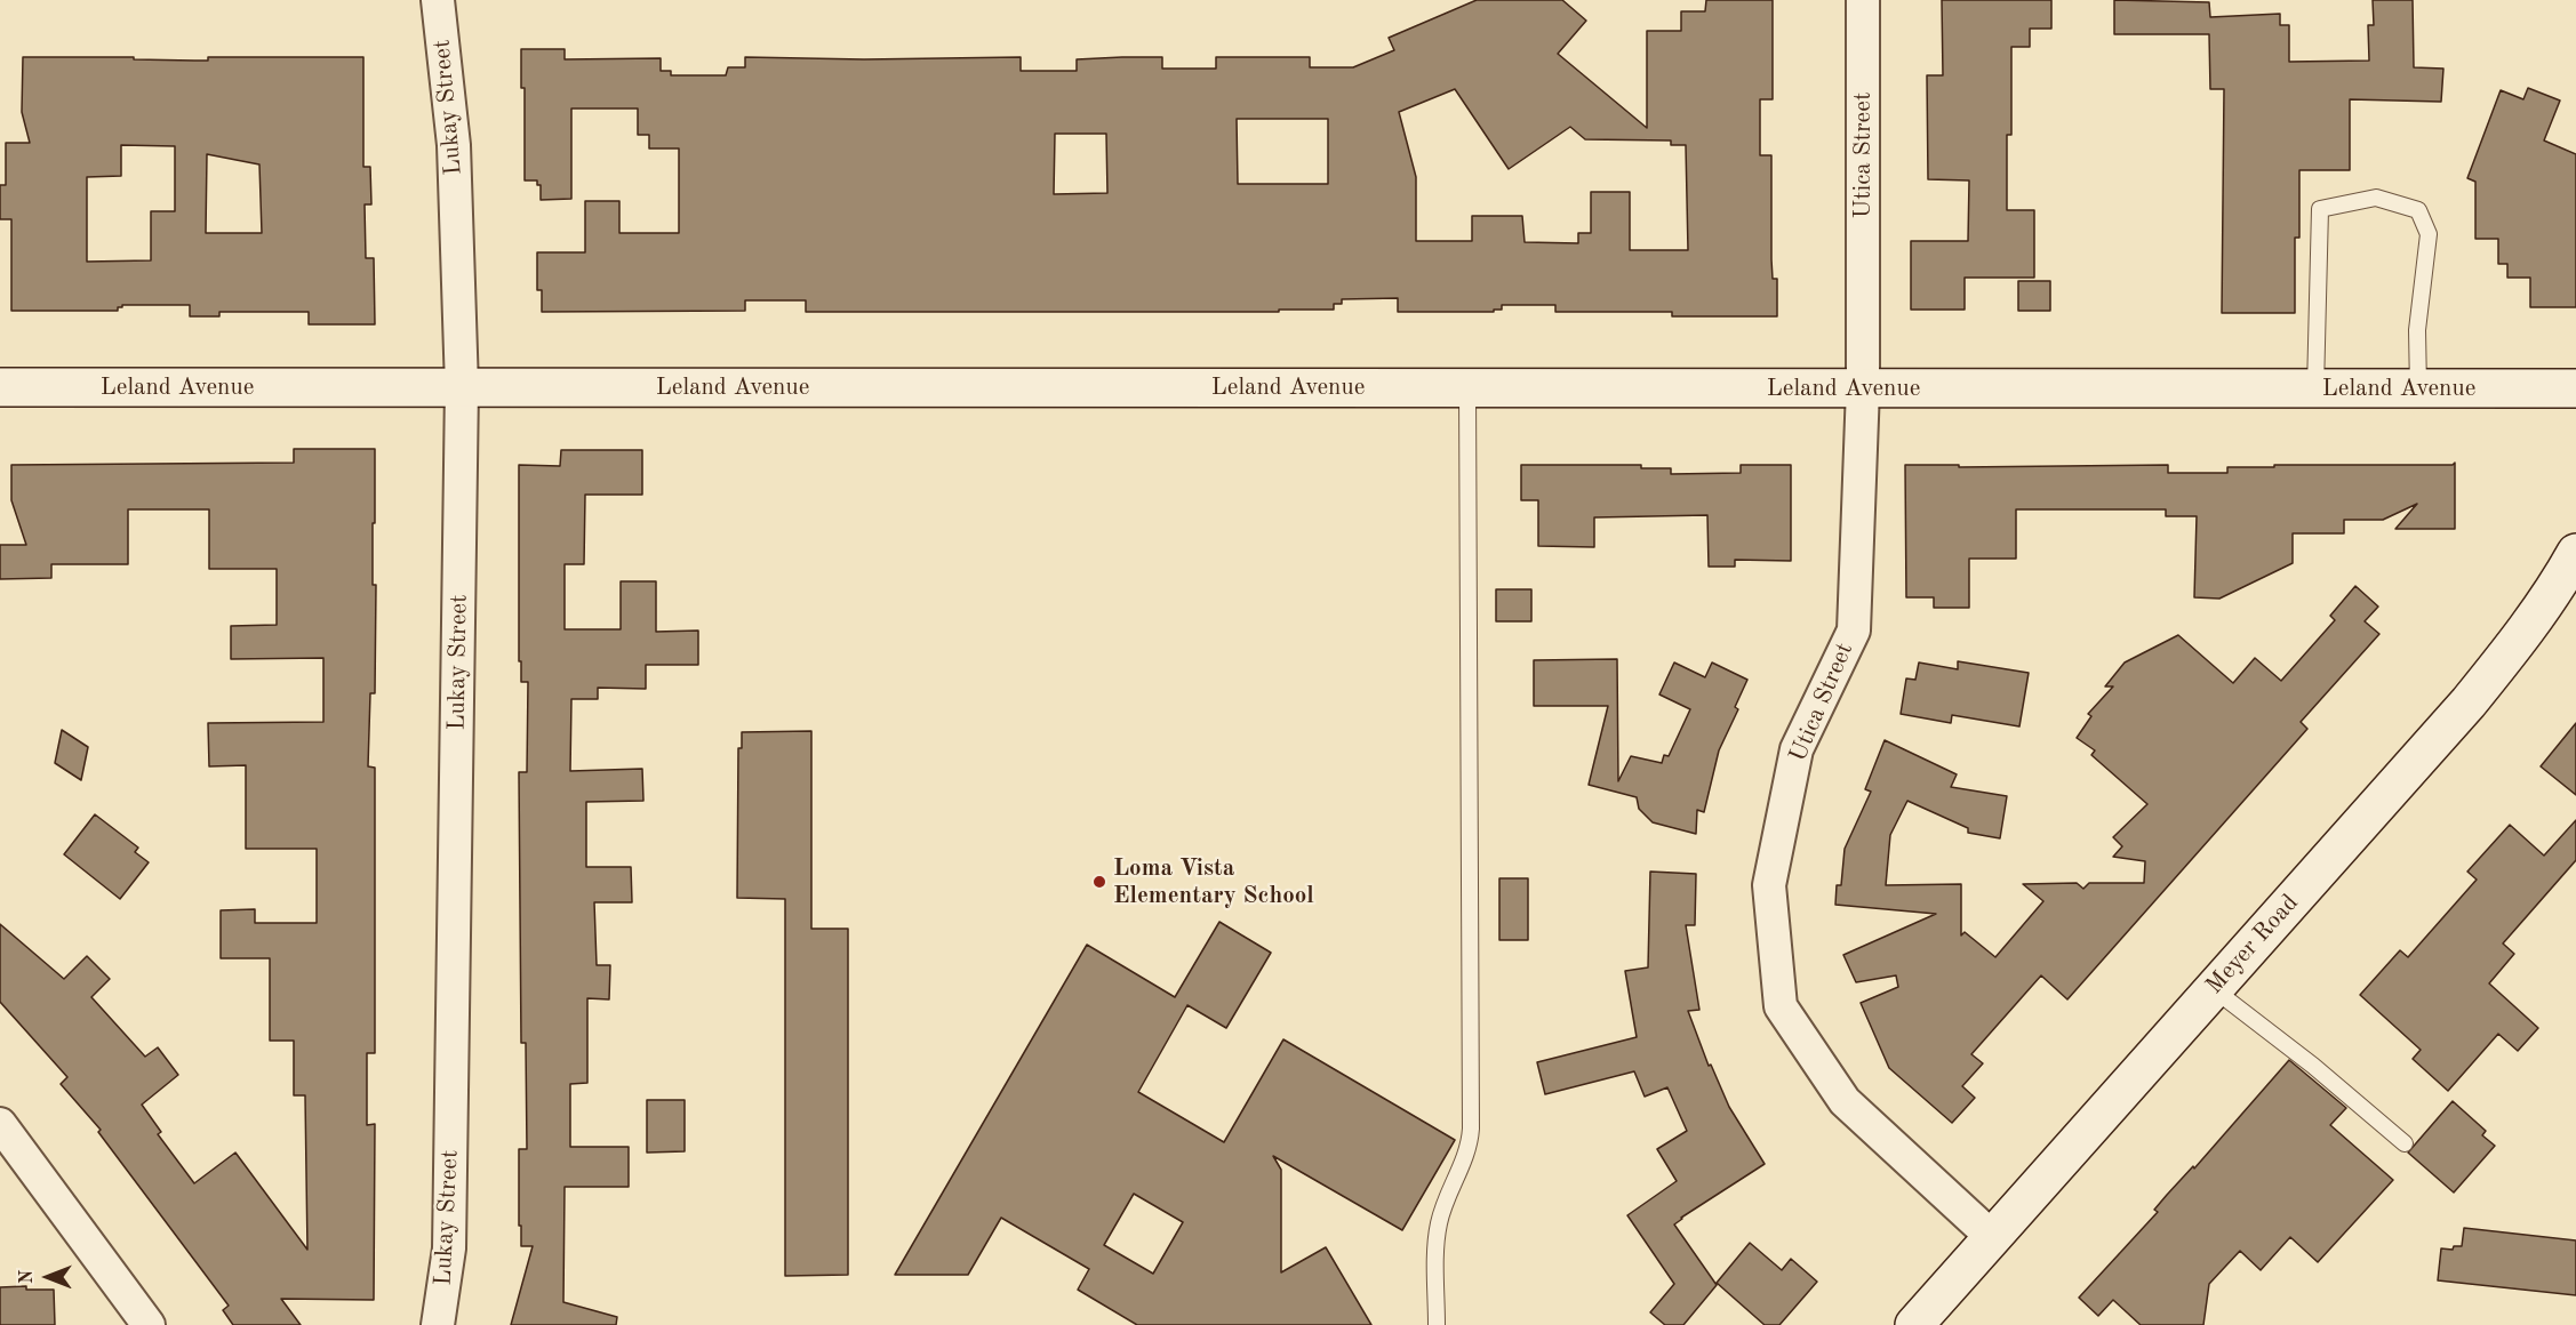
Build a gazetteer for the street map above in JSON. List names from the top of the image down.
{
  "streets": {
    "street": [
      "Lukay Street",
      "Utica Street",
      "Leland Avenue",
      "Meyer Road"
    ]
  },
  "crossings": [
    ["Lukay Street", "Leland Avenue"],
    ["Utica Street", "Leland Avenue"],
    ["Utica Street", "Meyer Road"]
  ],
  "places": ["Loma Vista Elementary School"],
  "north": "left"
}
